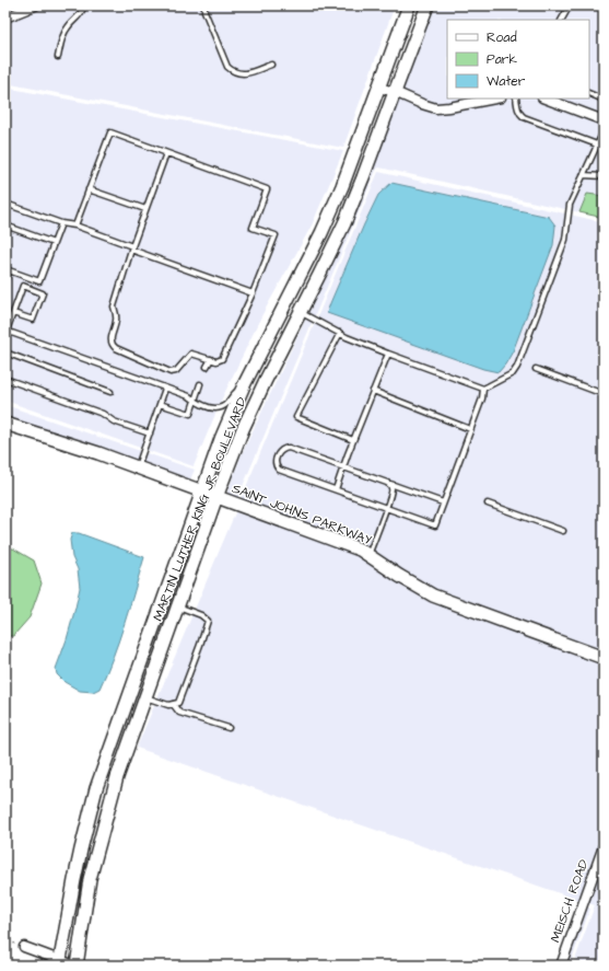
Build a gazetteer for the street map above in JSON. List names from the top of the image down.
{
  "streets": {
    "main road": ["MARTIN LUTHER KING JR BOULEVARD", "SAINT JOHNS PARKWAY"],
    "street": ["MEISCH ROAD"]
  },
  "crossings": [
    ["MARTIN LUTHER KING JR BOULEVARD", "SAINT JOHNS PARKWAY"]
  ],
  "legend": ["Road", "Park", "Water"]
}
